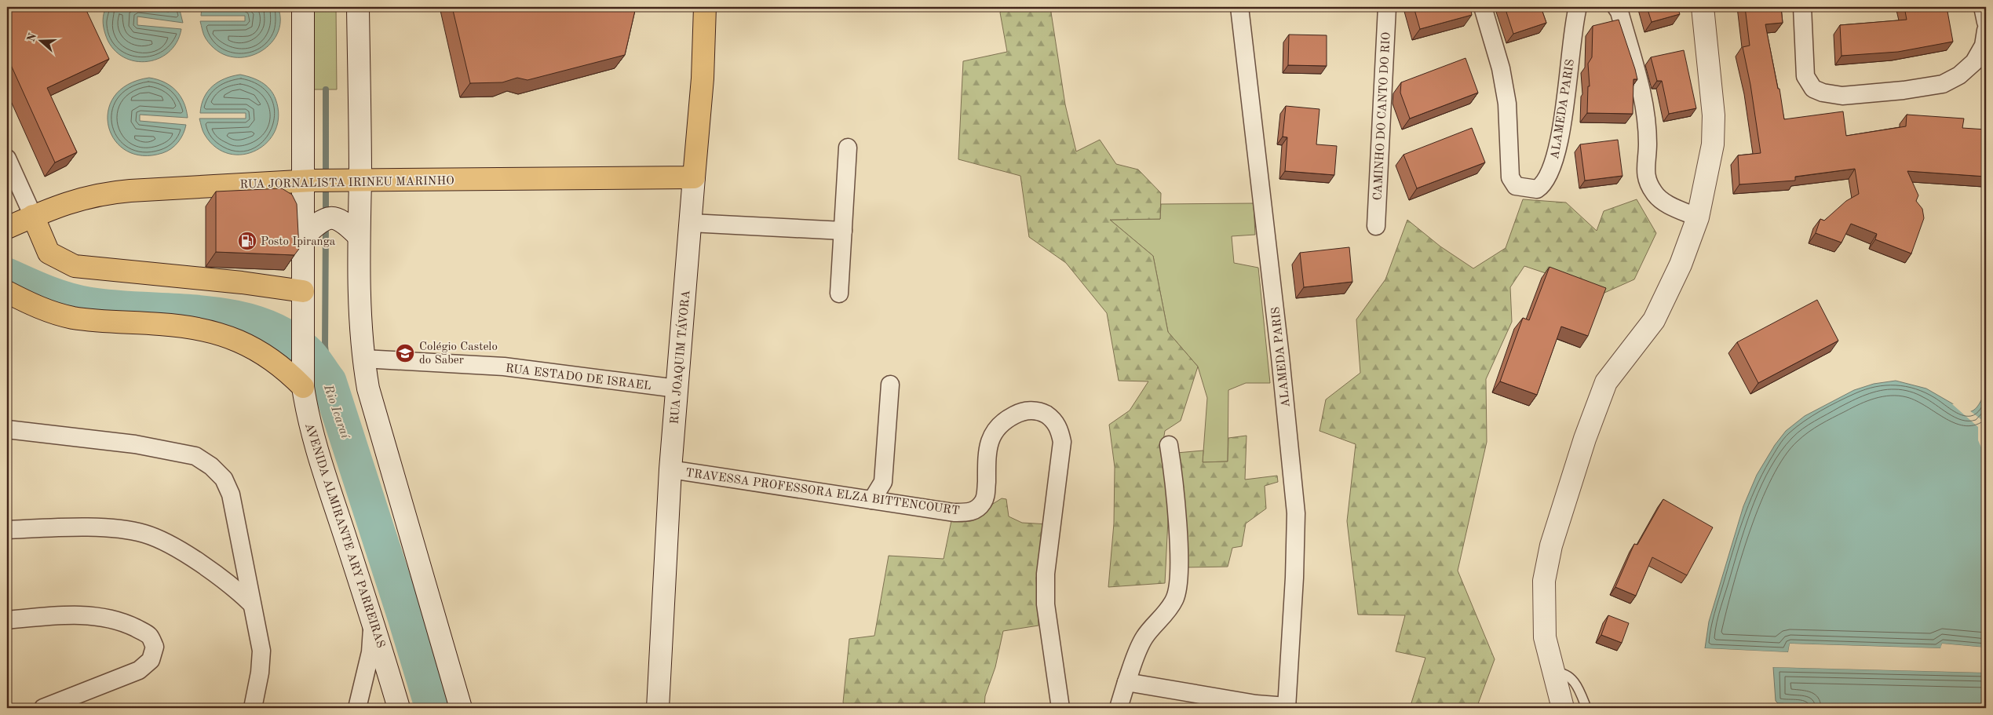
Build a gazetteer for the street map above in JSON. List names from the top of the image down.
{
  "streets": {
    "main road": ["RUA JORNALISTA IRINEU MARINHO", "RUA JOAQUIM TÁVORA", "AVENIDA ALMIRANTE ARY PARREIRAS"],
    "street": [
      "ALAMEDA PARIS",
      "CAMINHO DO CANTO DO RIO",
      "RUA ESTADO DE ISRAEL",
      "TRAVESSA PROFESSORA ELZA BITTENCOURT"
    ]
  },
  "crossings": [
    ["RUA JORNALISTA IRINEU MARINHO", "RUA JOAQUIM TÁVORA"],
    ["RUA JORNALISTA IRINEU MARINHO", "AVENIDA ALMIRANTE ARY PARREIRAS"],
    ["RUA JOAQUIM TÁVORA", "RUA ESTADO DE ISRAEL"],
    ["RUA JOAQUIM TÁVORA", "TRAVESSA PROFESSORA ELZA BITTENCOURT"]
  ],
  "water": ["Rio Icaraí"],
  "places": {
    "fuel station": ["Posto Ipiranga"],
    "school or university": ["Colégio Castelo do Saber"]
  },
  "north": "left"
}
